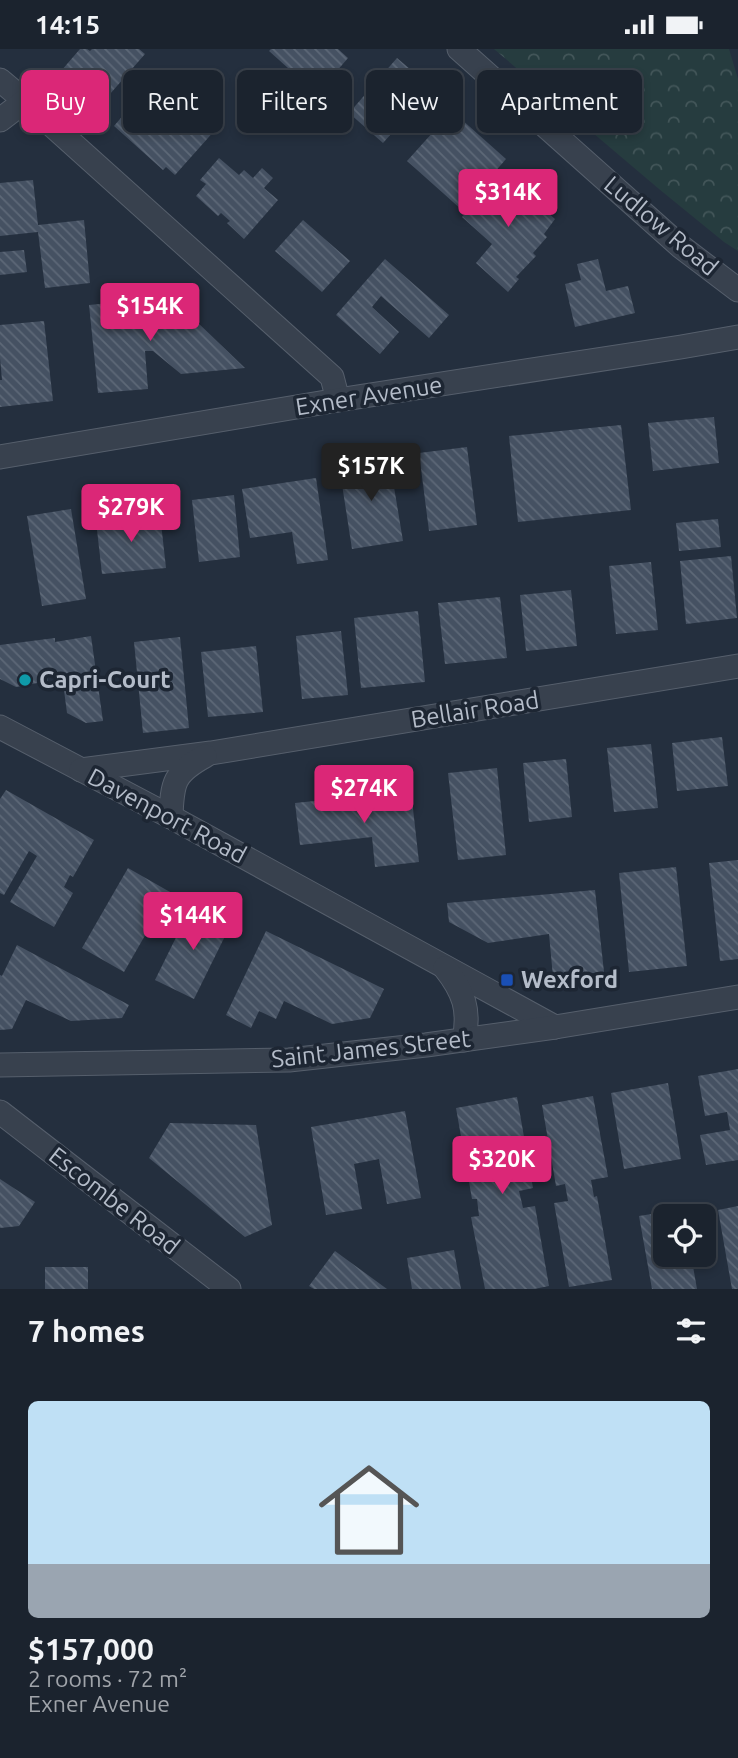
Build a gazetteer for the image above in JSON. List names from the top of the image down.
{
  "streets": {
    "street": [
      "Ludlow Road",
      "Exner Avenue",
      "Bellair Road",
      "Davenport Road",
      "Saint James Street",
      "Escombe Road"
    ]
  },
  "crossings": [
    ["Bellair Road", "Davenport Road"],
    ["Davenport Road", "Saint James Street"]
  ],
  "places": {
    "other": ["Capri-Court"],
    "transit": ["Wexford"]
  },
  "page": {
    "status": "14:15",
    "chip": [
      "Buy",
      "Rent",
      "Filters",
      "New",
      "Apartment"
    ],
    "price": [
      "$314K",
      "$154K",
      "$157K",
      "$279K",
      "$274K",
      "$144K",
      "$320K"
    ],
    "heading": "7 homes",
    "list": [
      {
        "name": "$157,000",
        "note": "2 rooms · 72 m² · Exner Avenue"
      }
    ]
  }
}
